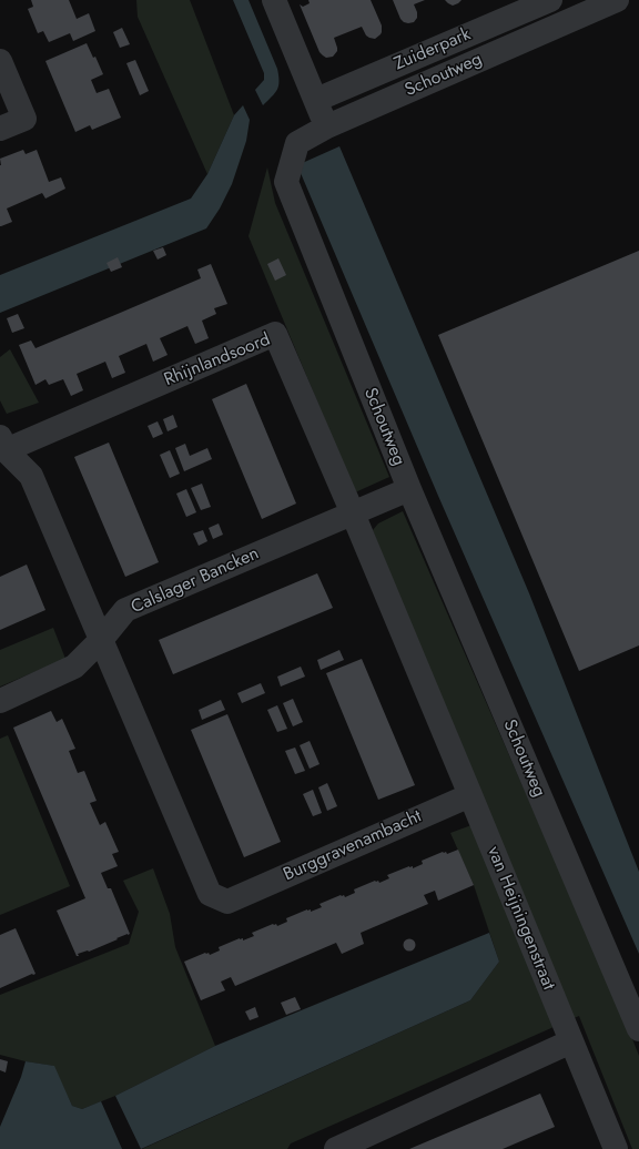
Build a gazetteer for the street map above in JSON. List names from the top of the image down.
{
  "streets": {
    "street": [
      "Zuiderpark",
      "Schoutweg",
      "Rhijnlandsoord",
      "Calslager Bancken",
      "Burggravenambacht",
      "van Heijningenstraat"
    ]
  },
  "crossings": [
    ["Schoutweg", "Calslager Bancken"],
    ["Rhijnlandsoord", "Calslager Bancken"],
    ["Rhijnlandsoord", "Burggravenambacht"],
    ["Calslager Bancken", "Burggravenambacht"],
    ["Burggravenambacht", "van Heijningenstraat"]
  ]
}
